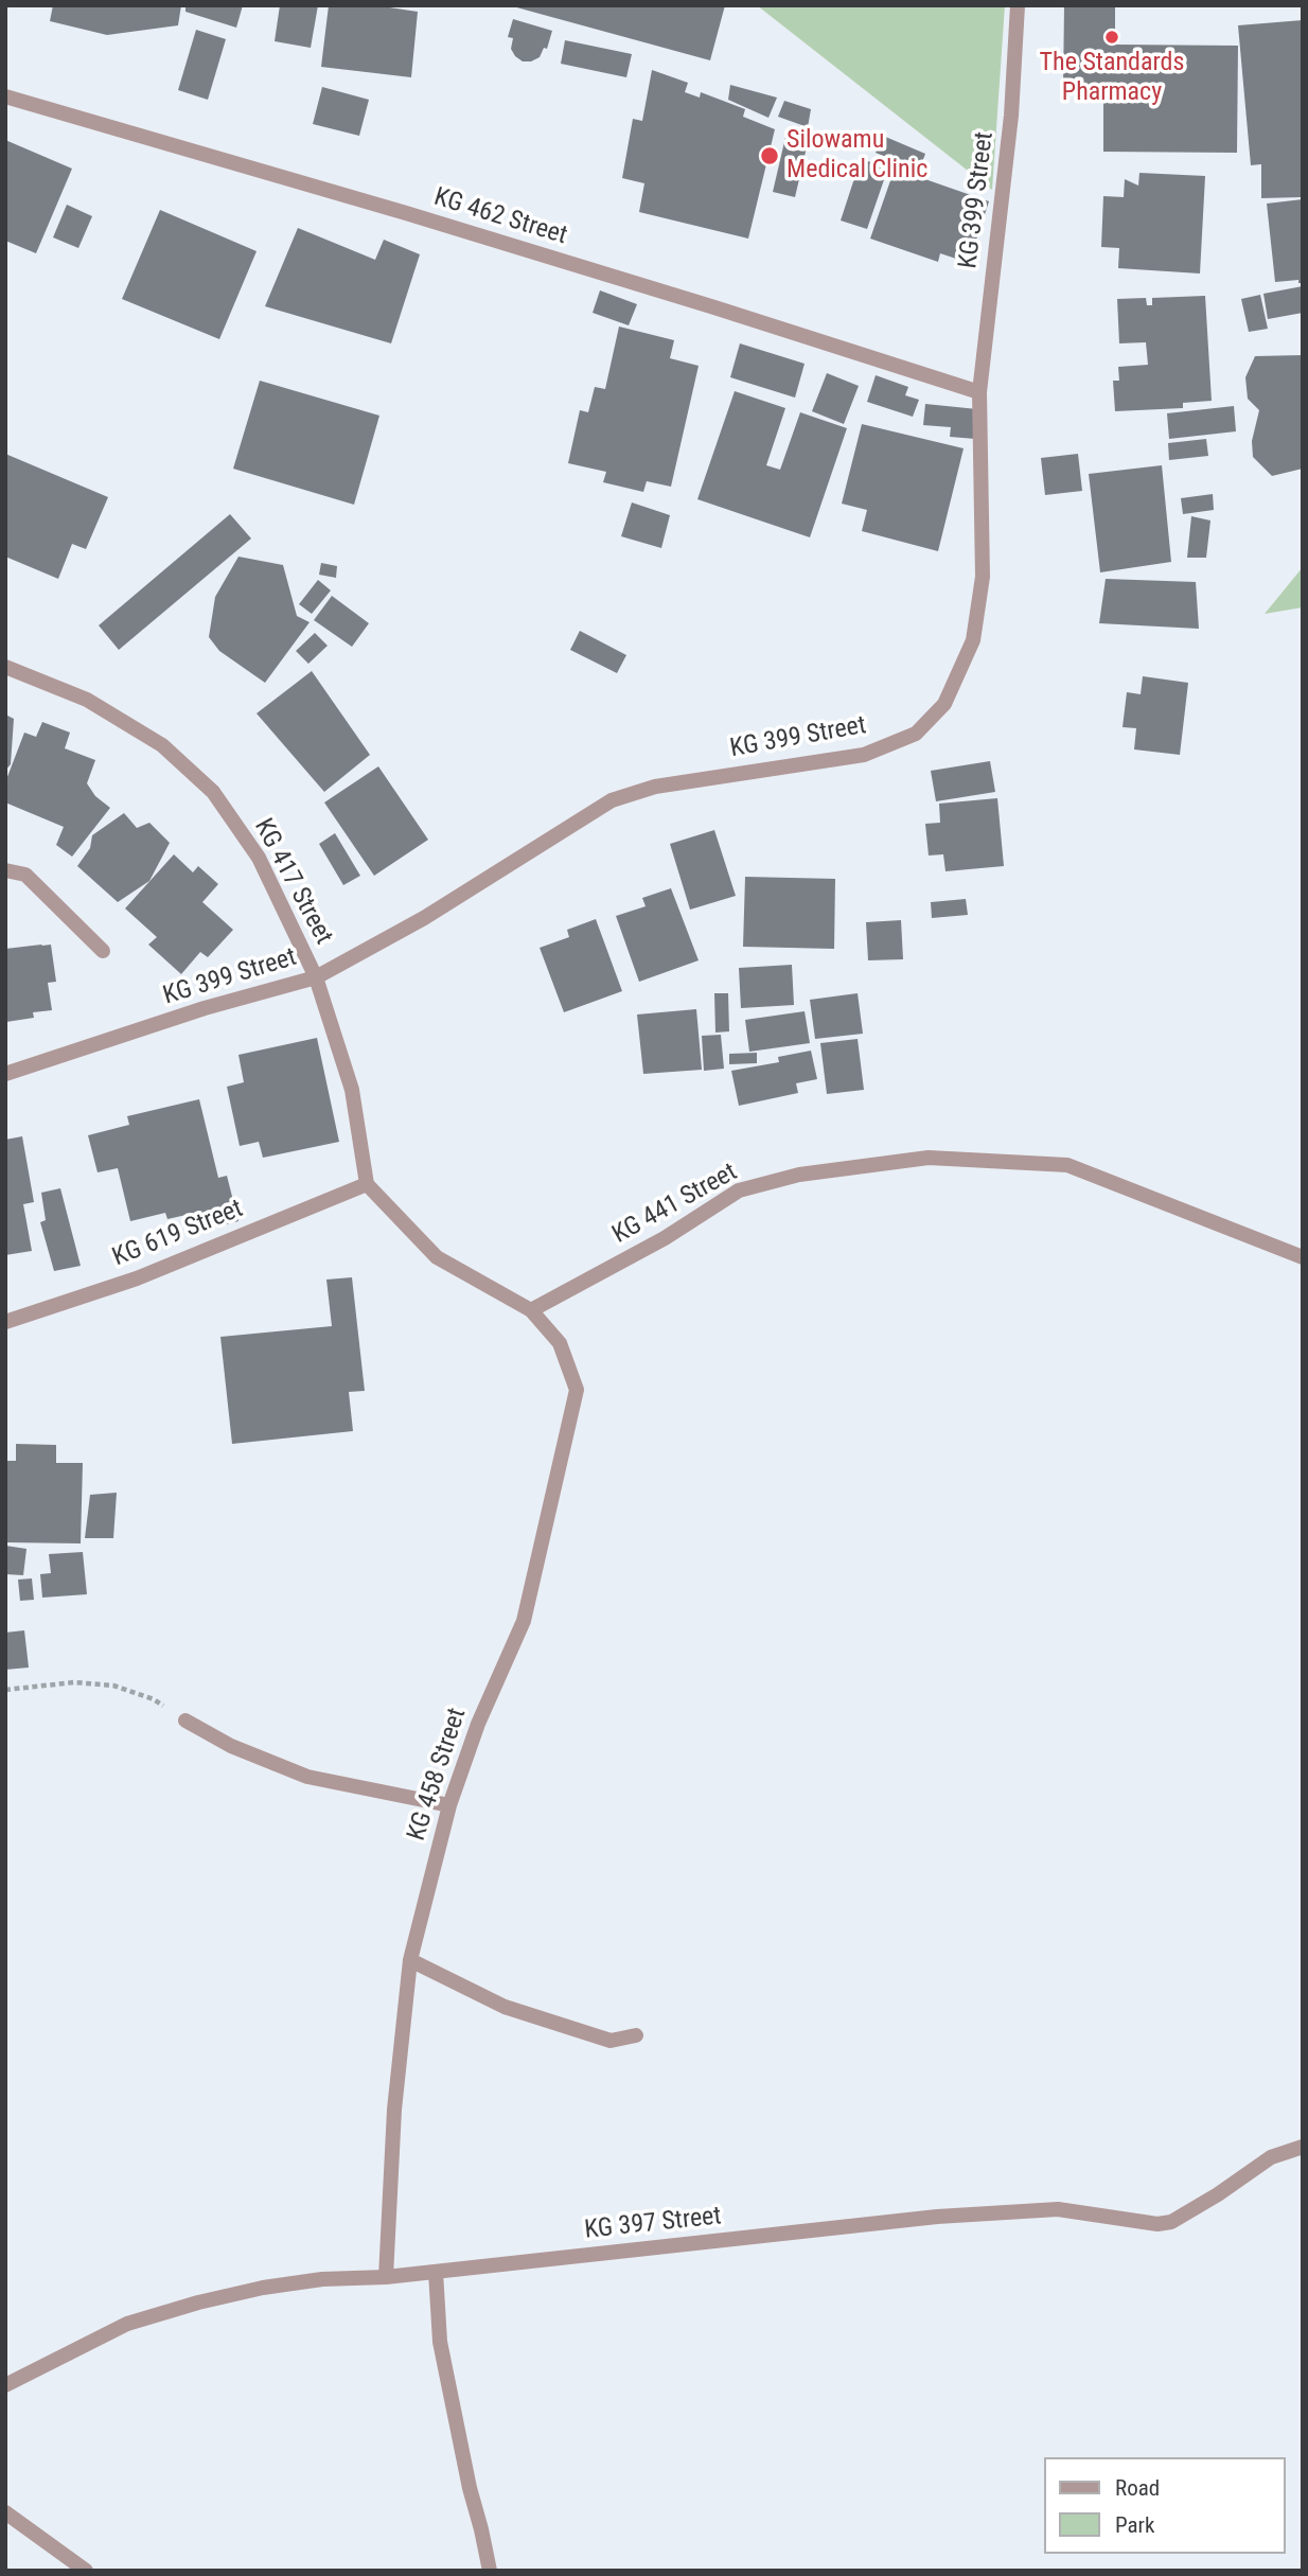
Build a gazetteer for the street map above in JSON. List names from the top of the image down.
{
  "streets": {
    "street": [
      "KG 399 Street",
      "KG 462 Street",
      "KG 417 Street",
      "KG 441 Street",
      "KG 619 Street",
      "KG 458 Street",
      "KG 397 Street"
    ]
  },
  "crossings": [
    ["KG 399 Street", "KG 462 Street"],
    ["KG 399 Street", "KG 417 Street"],
    ["KG 441 Street", "KG 458 Street"],
    ["KG 458 Street", "KG 397 Street"]
  ],
  "places": ["The Standards Pharmacy", "Silowamu Medical Clinic"],
  "legend": ["Road", "Park"]
}
